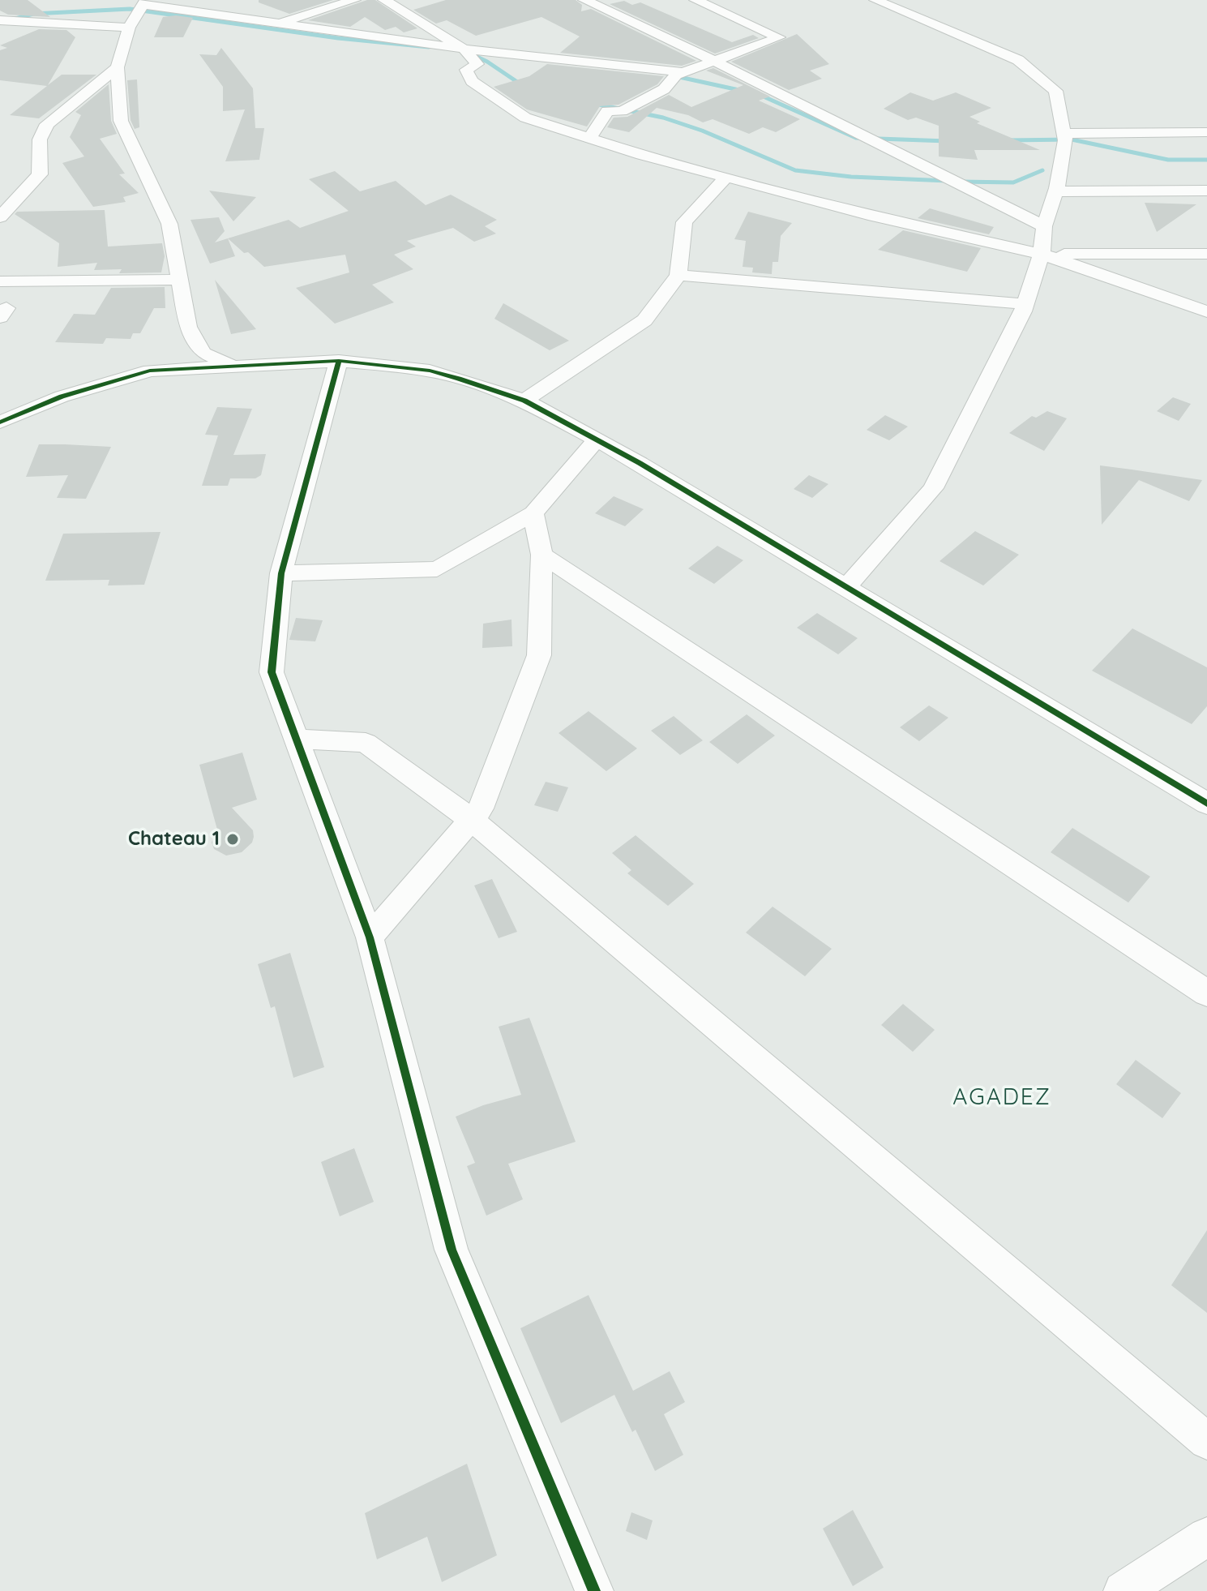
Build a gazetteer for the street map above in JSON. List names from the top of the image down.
{
  "districts": ["AGADEZ"],
  "places": ["Chateau 1"]
}
